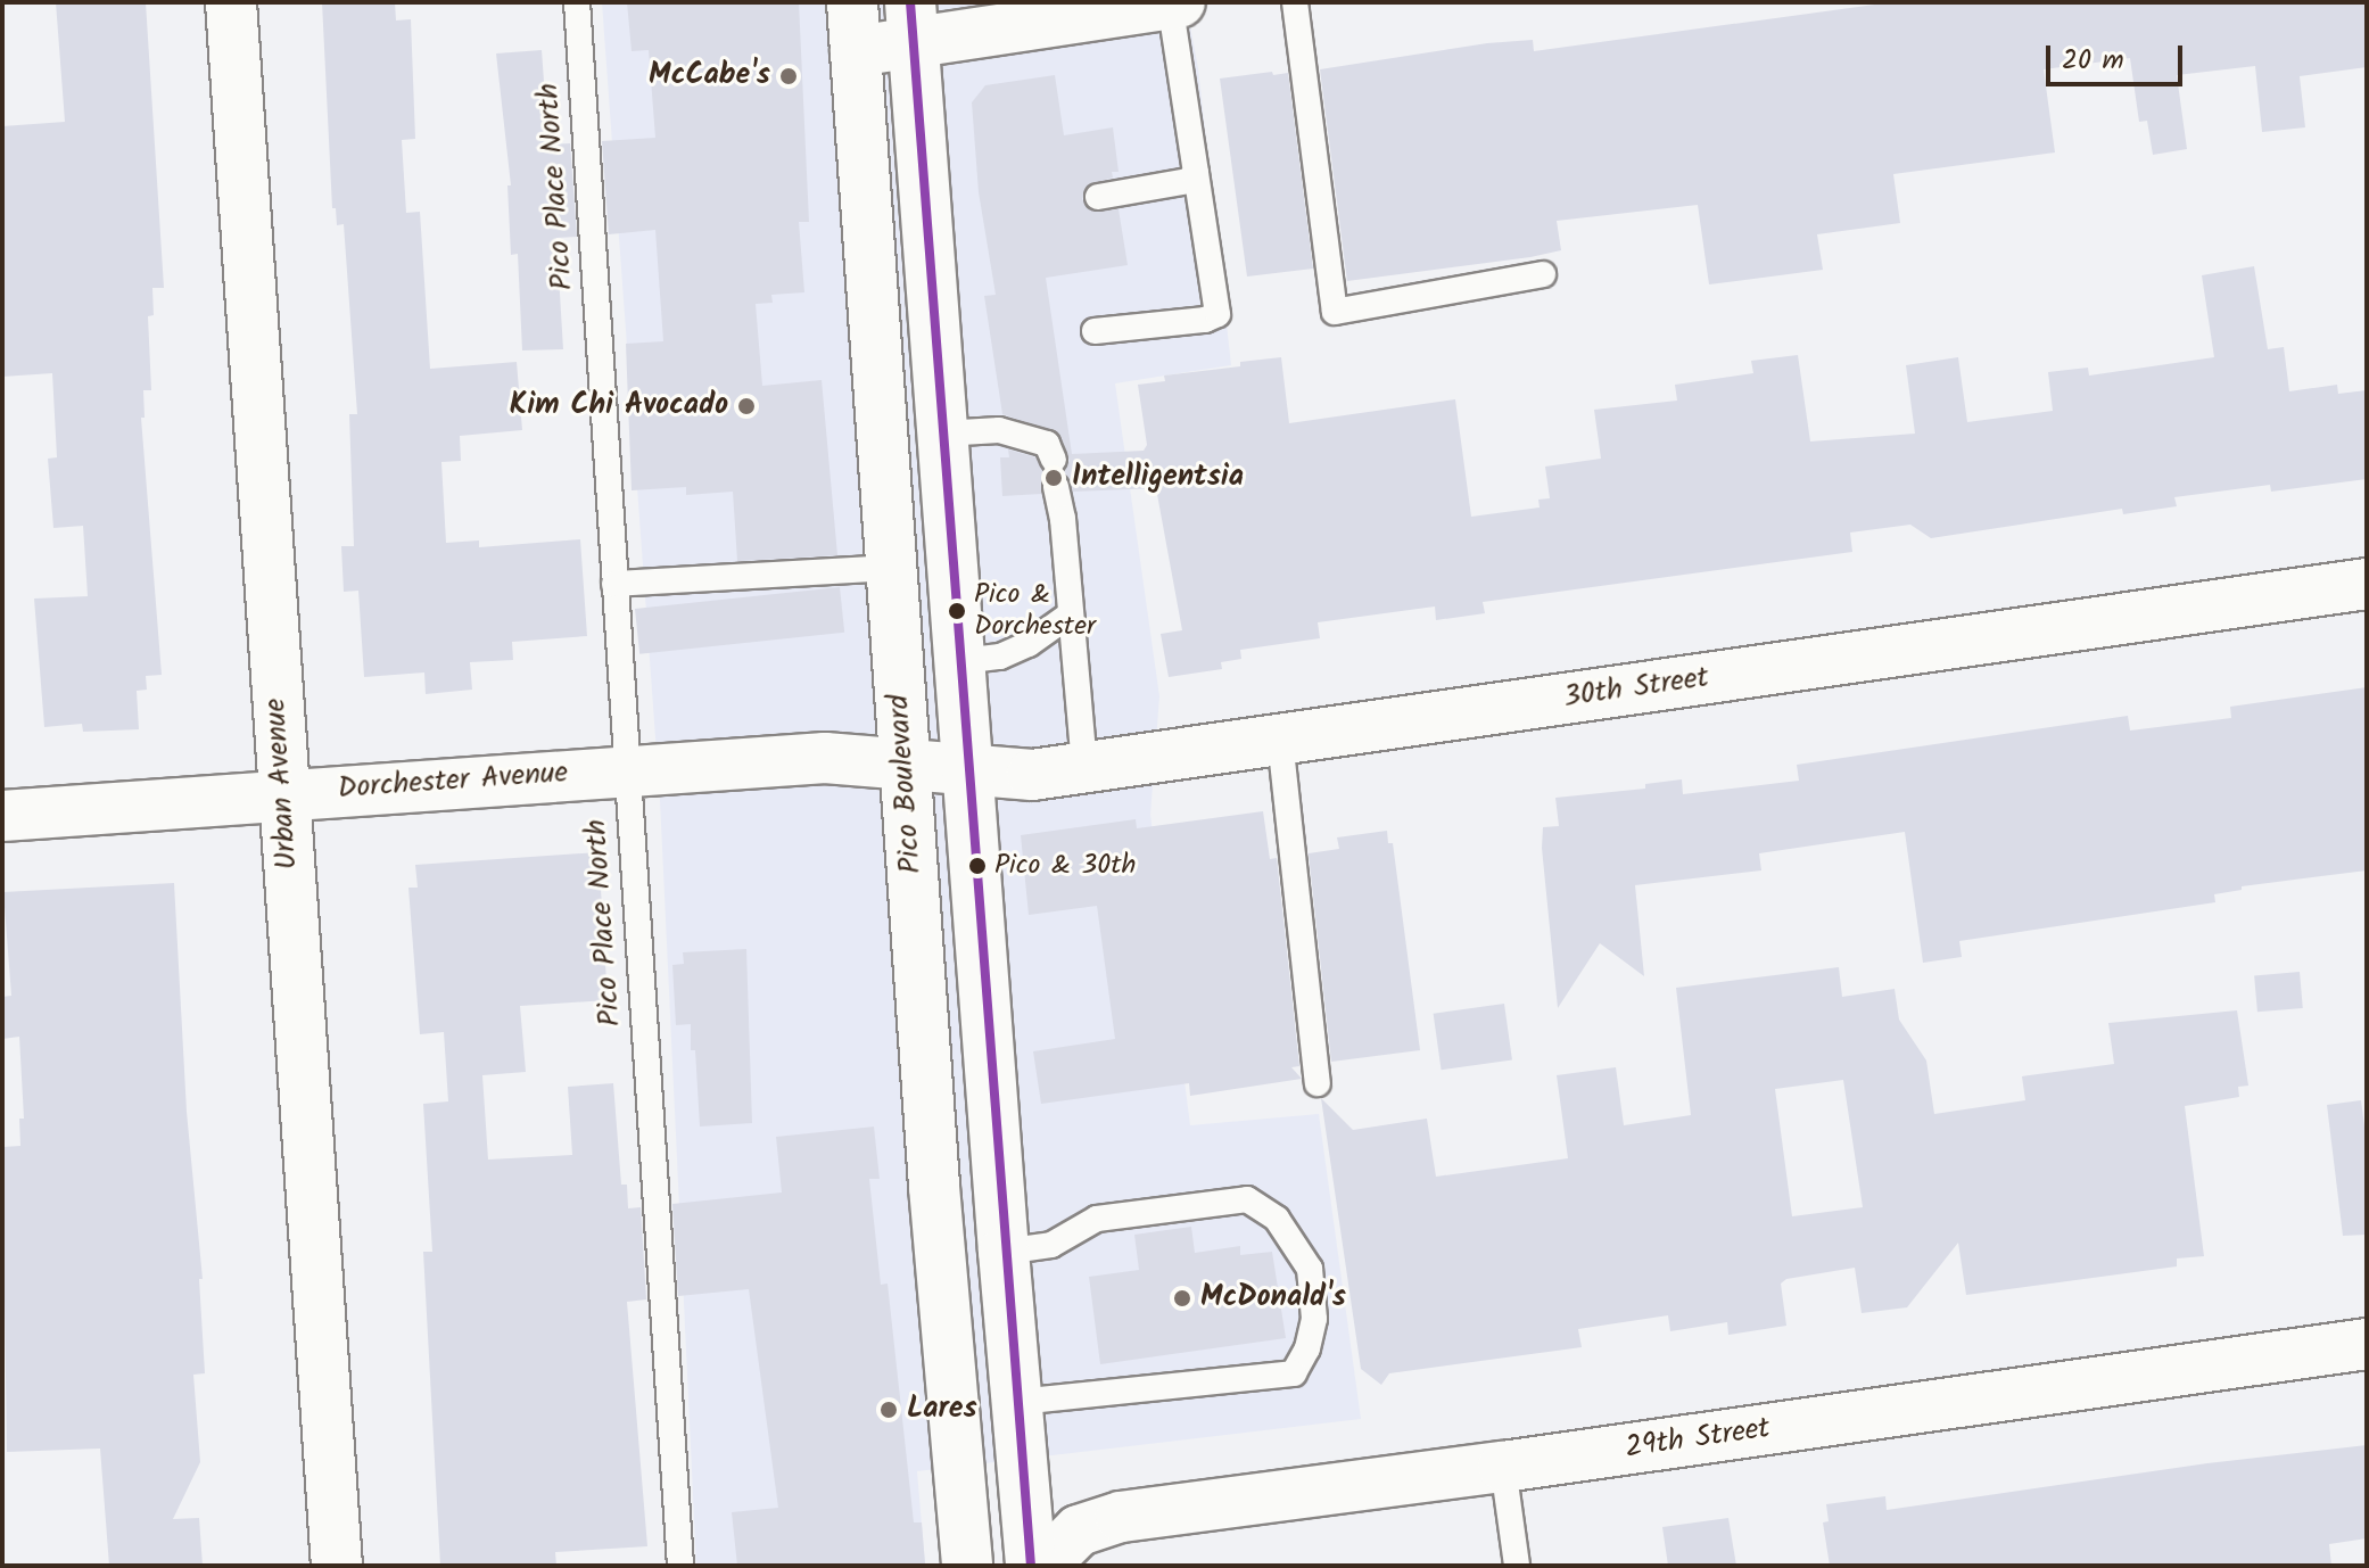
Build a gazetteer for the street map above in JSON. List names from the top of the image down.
{
  "streets": {
    "street": [
      "30th Street",
      "Dorchester Avenue",
      "Urban Avenue",
      "Pico Boulevard",
      "29th Street"
    ],
    "lane": ["Pico Place North"]
  },
  "crossings": [
    ["Pico Place North", "Dorchester Avenue"],
    ["30th Street", "Dorchester Avenue"],
    ["30th Street", "Pico Boulevard"],
    ["Dorchester Avenue", "Urban Avenue"],
    ["Dorchester Avenue", "Pico Boulevard"]
  ],
  "places": [
    "McCabe's",
    "Kim Chi Avocado",
    "Intelligentsia",
    "Pico & Dorchester",
    "Pico & 30th",
    "McDonald's",
    "Lares"
  ],
  "scale_bar": "20 m"
}
